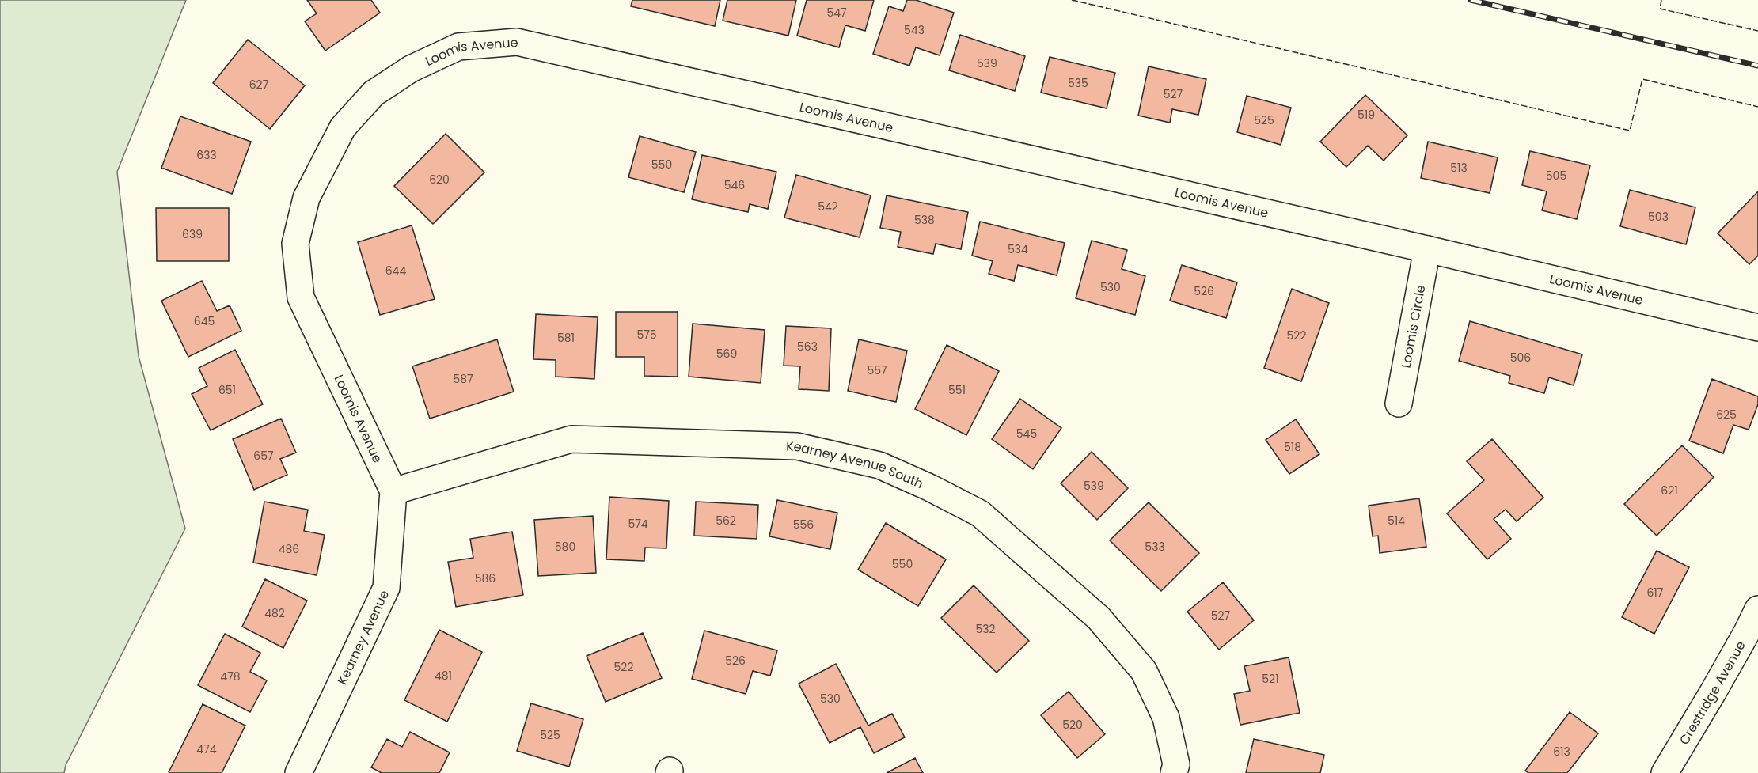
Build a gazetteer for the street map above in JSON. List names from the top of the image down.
{
  "streets": {
    "street": [
      "Loomis Avenue",
      "Loomis Circle",
      "Kearney Avenue South",
      "Kearney Avenue",
      "Crestridge Avenue"
    ]
  },
  "crossings": [
    ["Loomis Avenue", "Loomis Circle"],
    ["Loomis Avenue", "Kearney Avenue South"],
    ["Loomis Avenue", "Kearney Avenue"],
    ["Kearney Avenue South", "Kearney Avenue"]
  ],
  "house_numbers": [
    "547",
    "543",
    "539",
    "535",
    "627",
    "527",
    "519",
    "525",
    "633",
    "550",
    "513",
    "505",
    "620",
    "546",
    "542",
    "503",
    "538",
    "639",
    "534",
    "644",
    "530",
    "526",
    "645",
    "575",
    "522",
    "581",
    "563",
    "569",
    "506",
    "557",
    "587",
    "651",
    "551",
    "625",
    "545",
    "518",
    "657",
    "539",
    "621",
    "562",
    "514",
    "574",
    "556",
    "580",
    "533",
    "486",
    "550",
    "586",
    "617",
    "482",
    "527",
    "532",
    "526",
    "522",
    "481",
    "478",
    "521",
    "530",
    "520",
    "525",
    "474",
    "613"
  ]
}
